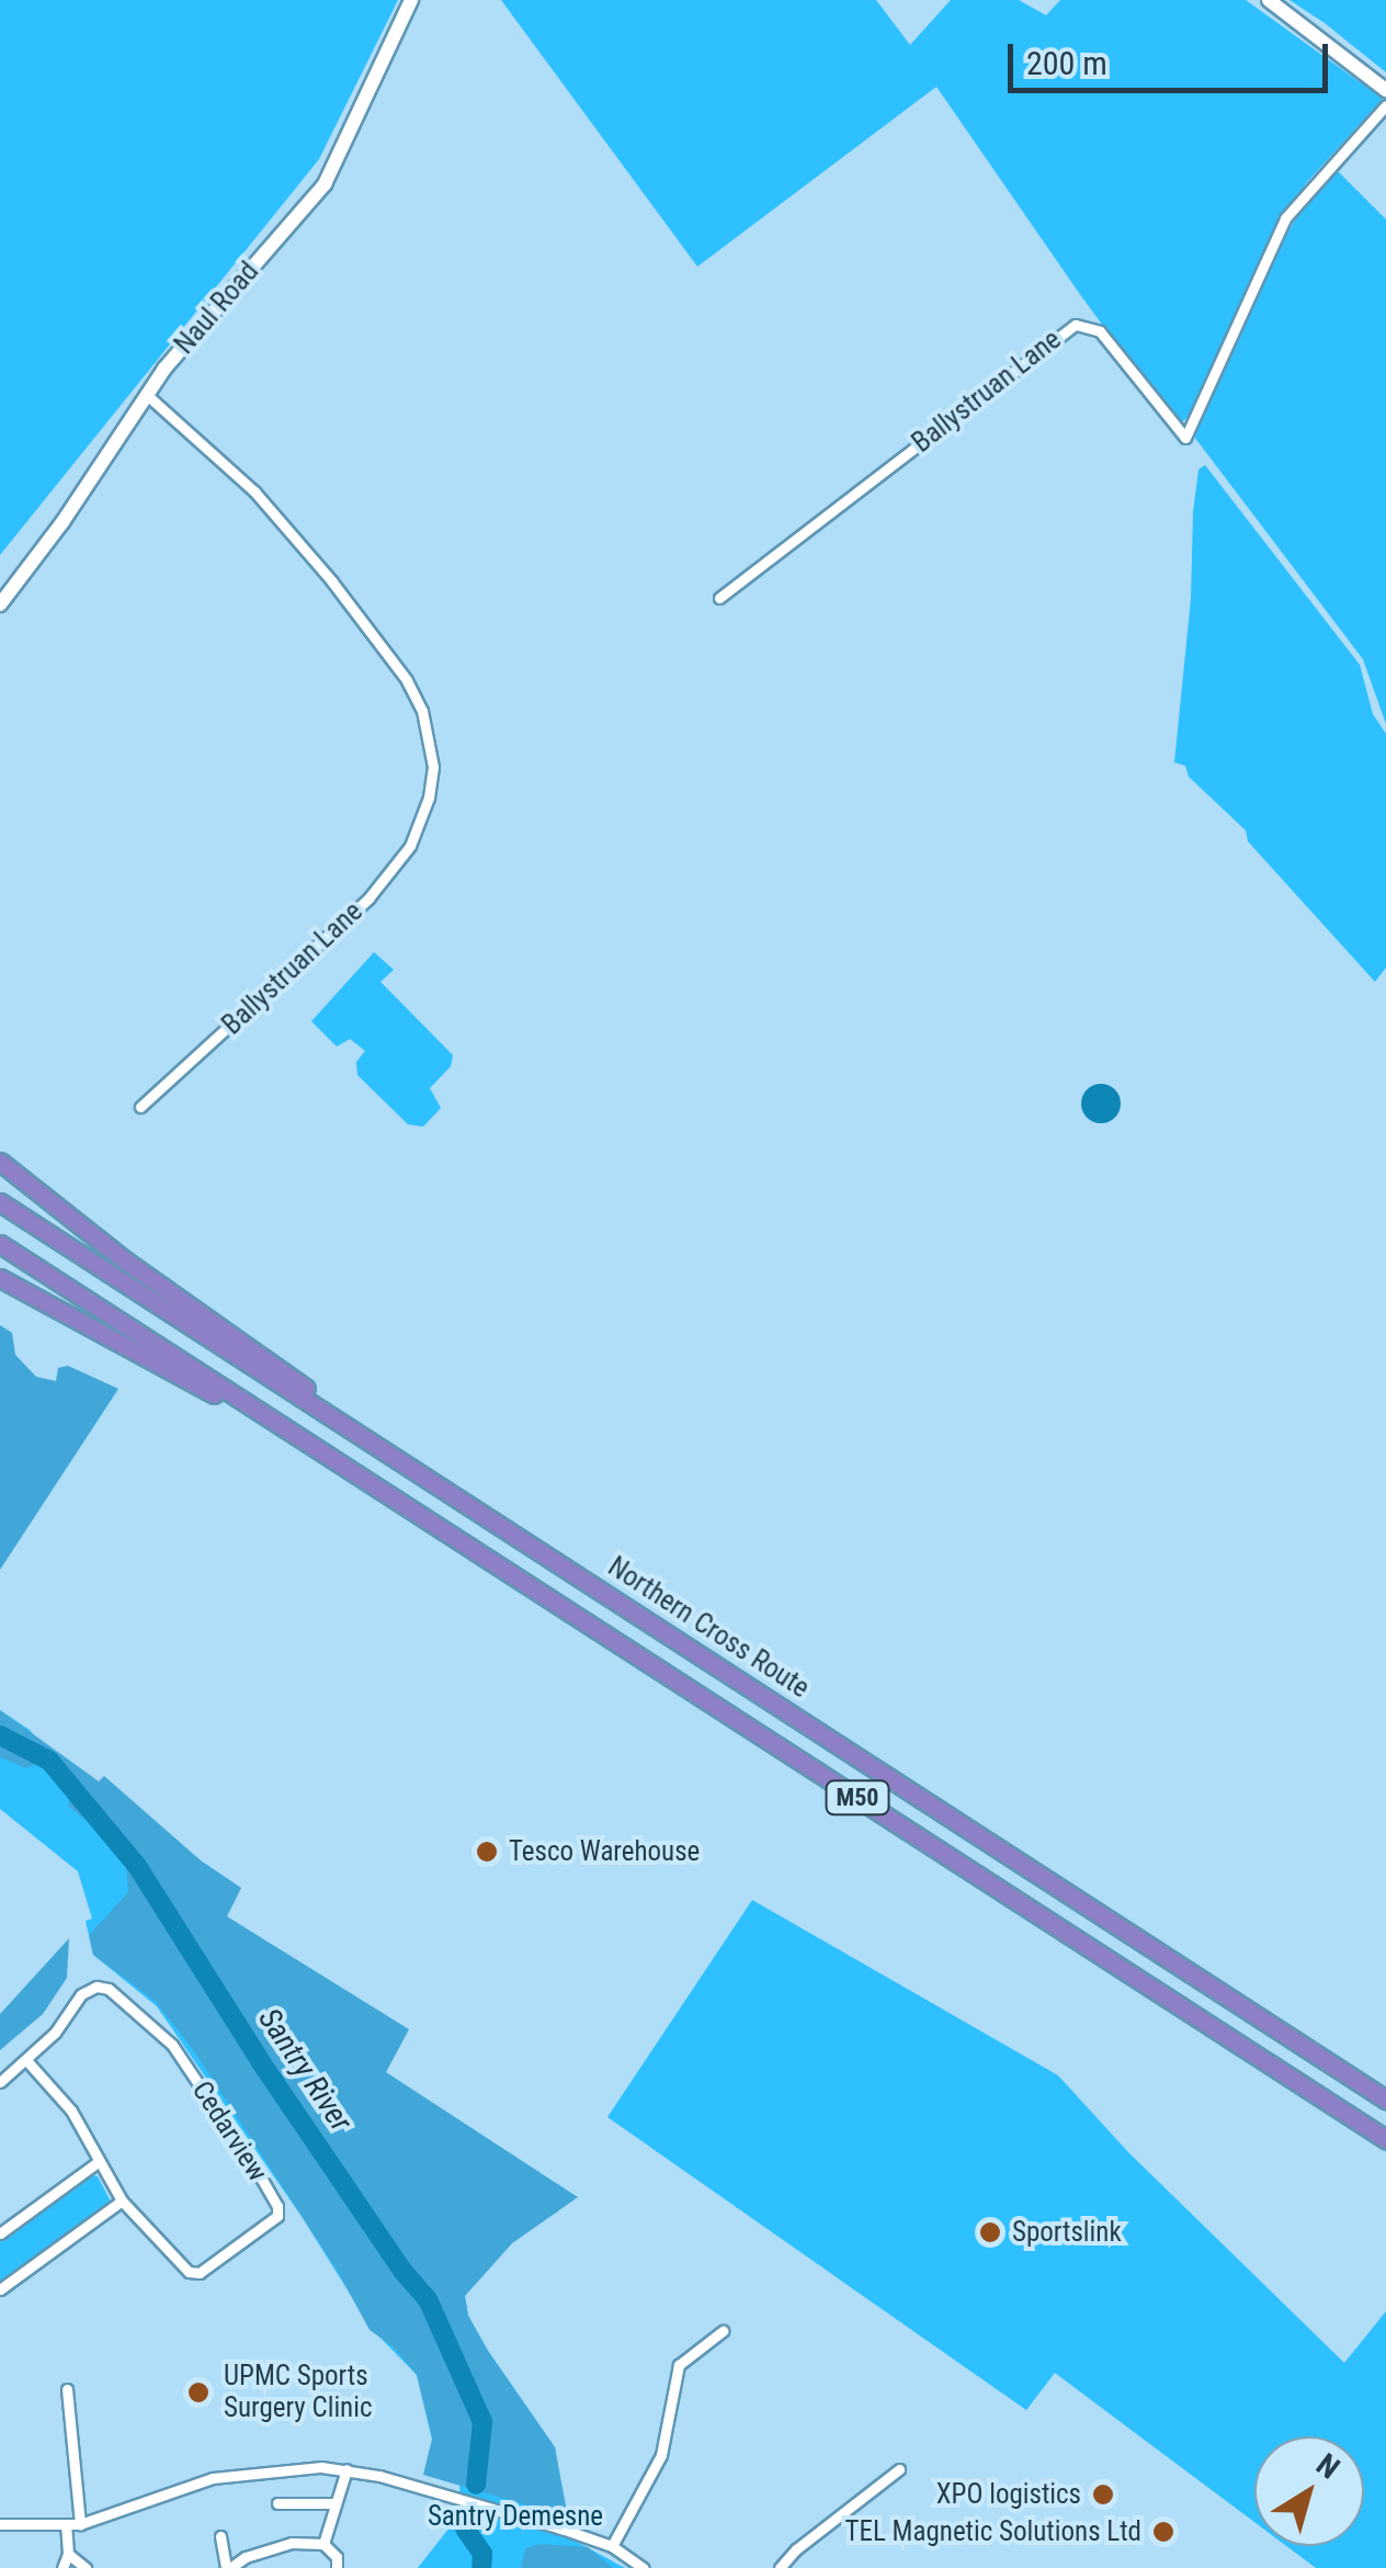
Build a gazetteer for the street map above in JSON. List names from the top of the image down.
{
  "streets": {
    "highway": ["Northern Cross Route", "M50"],
    "main road": ["Naul Road"],
    "street": ["Ballystruan Lane", "Cedarview"]
  },
  "crossings": [
    ["Naul Road", "Ballystruan Lane"]
  ],
  "water": ["Santry River"],
  "parks": ["Santry Demesne"],
  "places": [
    "Tesco Warehouse",
    "Sportslink",
    "UPMC Sports Surgery Clinic",
    "XPO logistics",
    "TEL Magnetic Solutions Ltd"
  ],
  "scale_bar": "200 m",
  "north": "top right"
}
